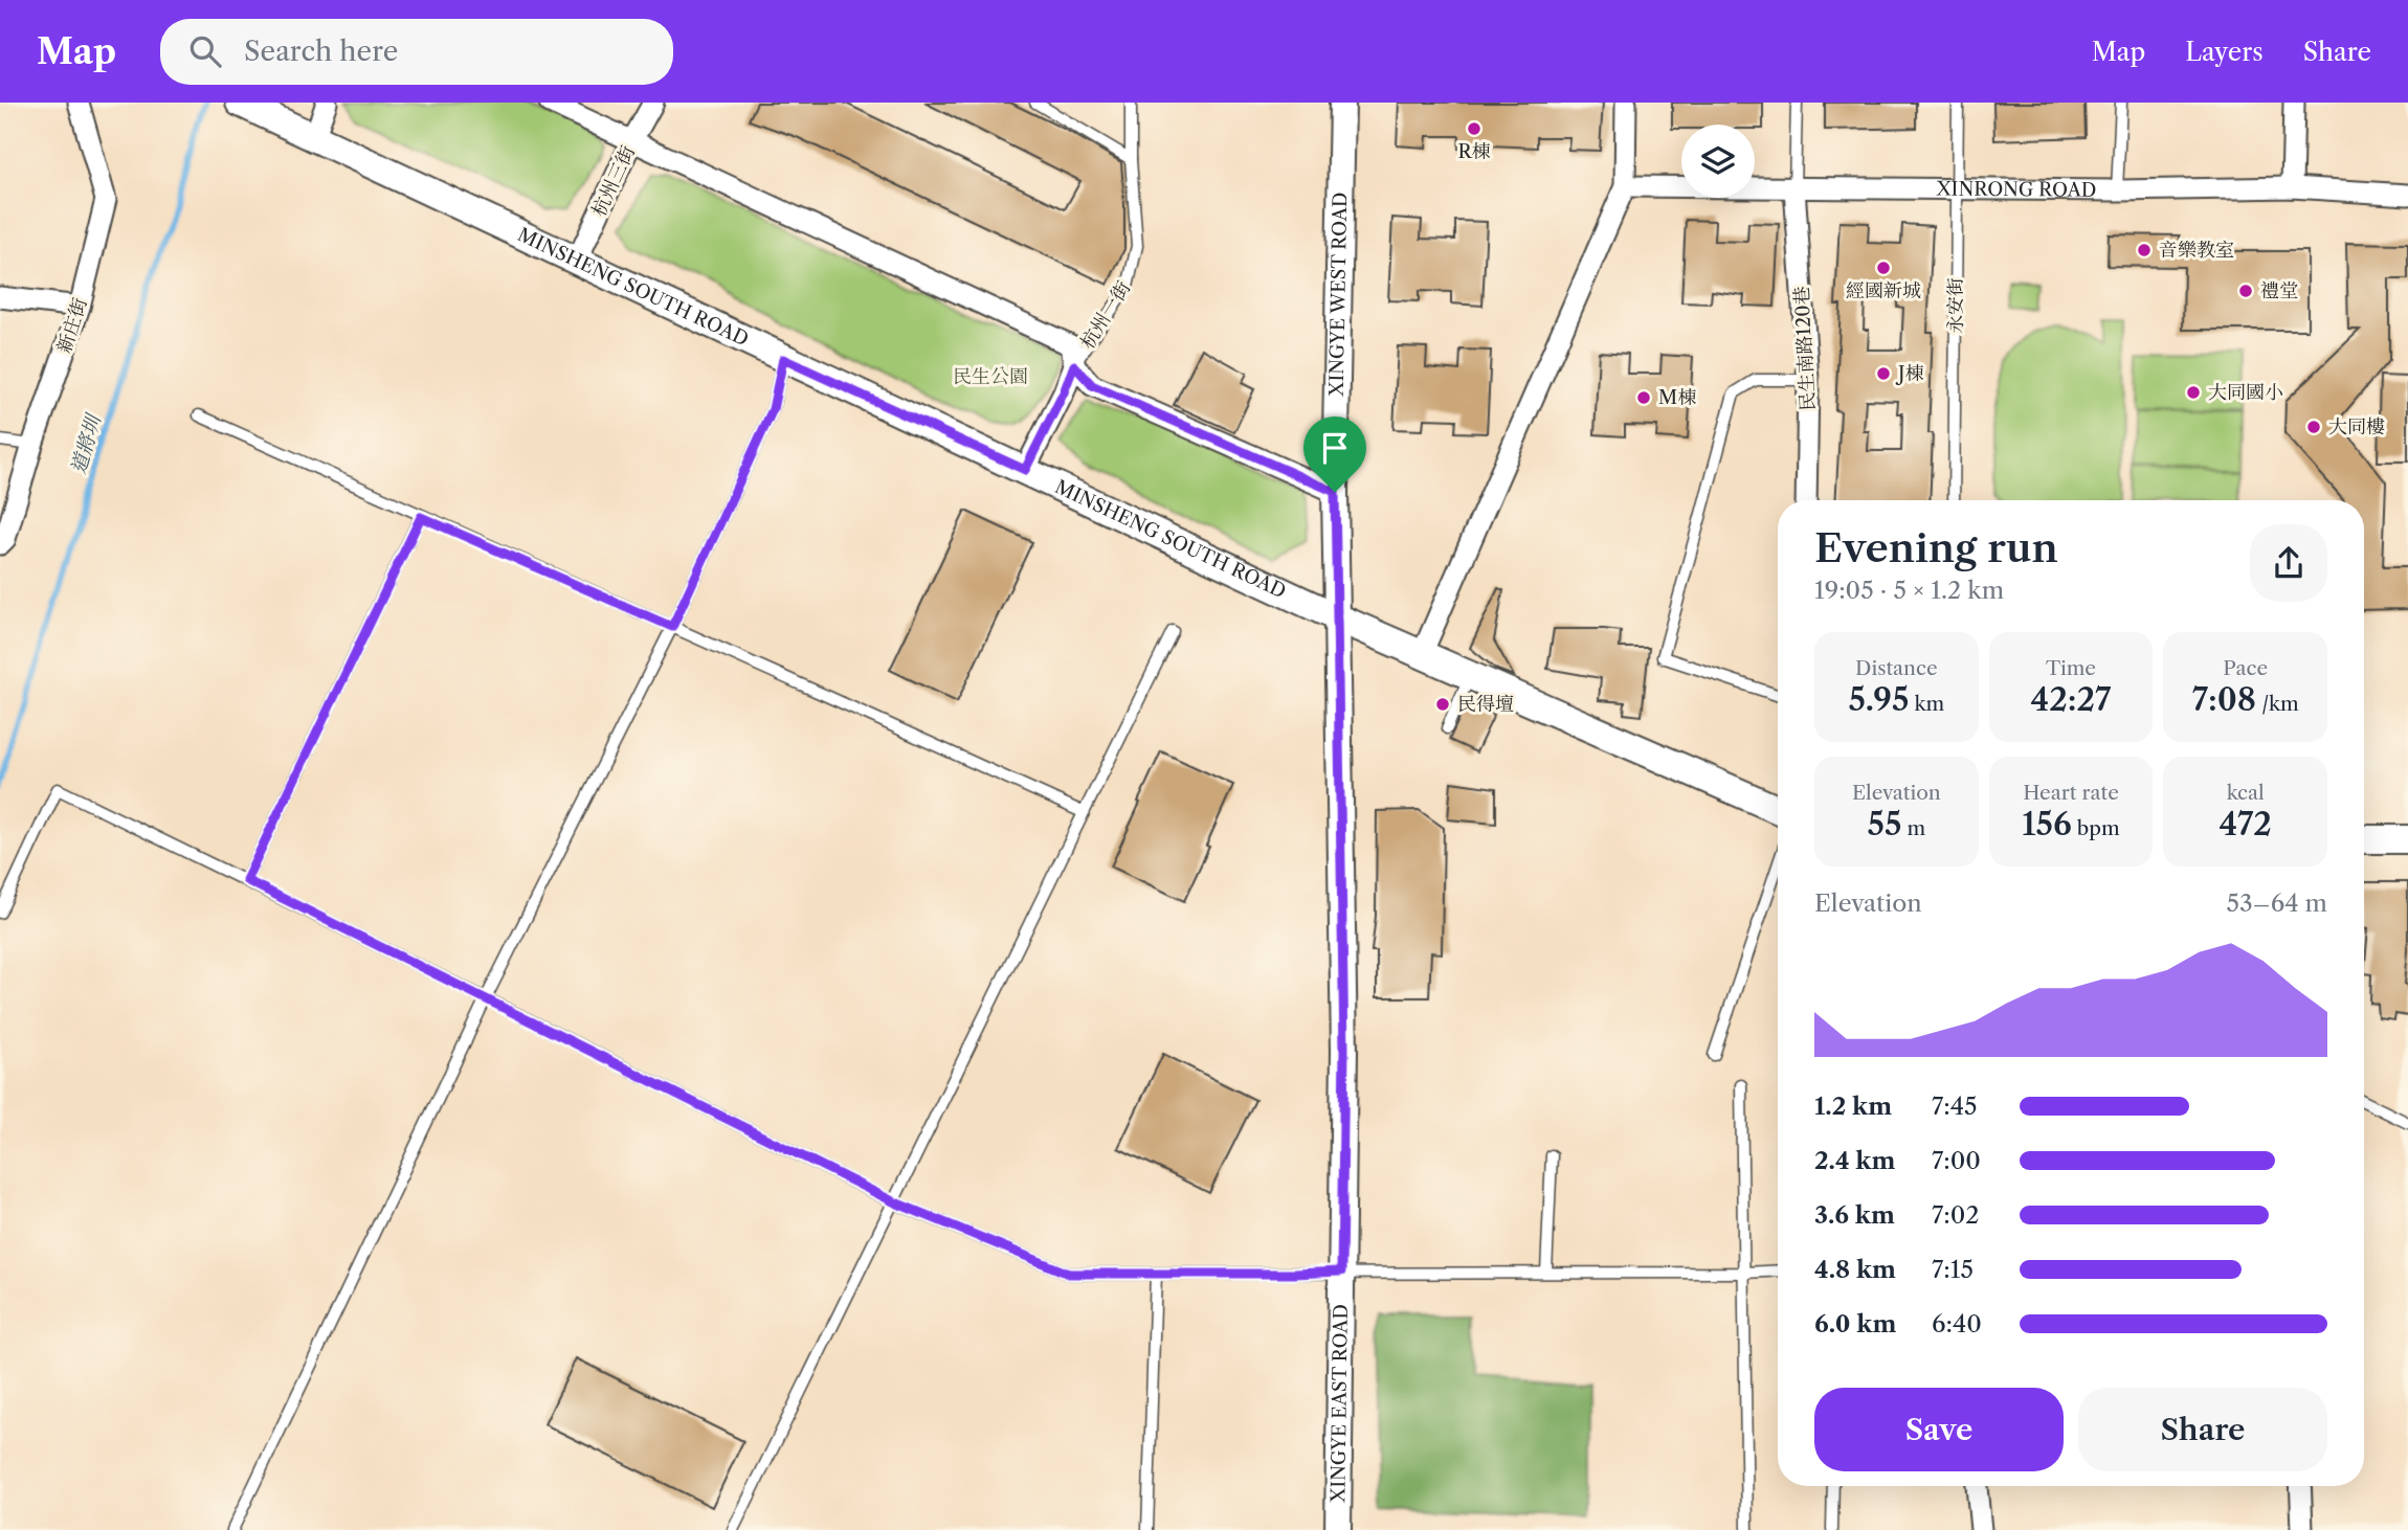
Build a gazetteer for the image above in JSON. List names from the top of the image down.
{
  "streets": {
    "main road": ["MINSHENG SOUTH ROAD"],
    "street": [
      "杭州三街",
      "XINRONG ROAD",
      "XINGYE WEST ROAD",
      "杭州一街",
      "新庄街",
      "民生南路120巷",
      "XINGYE EAST ROAD"
    ],
    "lane": ["永安街"]
  },
  "crossings": [
    ["杭州三街", "MINSHENG SOUTH ROAD"],
    ["XINRONG ROAD", "永安街"],
    ["XINRONG ROAD", "民生南路120巷"],
    ["MINSHENG SOUTH ROAD", "XINGYE WEST ROAD"],
    ["MINSHENG SOUTH ROAD", "杭州一街"],
    ["MINSHENG SOUTH ROAD", "XINGYE EAST ROAD"],
    ["XINGYE WEST ROAD", "XINGYE EAST ROAD"]
  ],
  "water": ["道將圳"],
  "parks": ["民生公園"],
  "places": [
    "R棟",
    "音樂教室",
    "經國新城",
    "禮堂",
    "J棟",
    "大同國小",
    "M棟",
    "大同樓",
    "民得壇"
  ],
  "page": {
    "header": "Map",
    "search": "Search here",
    "nav": ["Map", "Layers", "Share"],
    "heading": ["Evening run", "19:05 · 5 × 1.2 km"],
    "stats": [
      ["Distance", "5.95 km"],
      ["Time", "42:27"],
      ["Pace", "7:08 /km"],
      ["Elevation", "55 m"],
      ["Heart rate", "156 bpm"],
      ["kcal", "472"]
    ],
    "chart": ["Elevation", "53–64 m"],
    "list": [
      {
        "name": "1.2 km",
        "note": "7:45"
      },
      {
        "name": "2.4 km",
        "note": "7:00"
      },
      {
        "name": "3.6 km",
        "note": "7:02"
      },
      {
        "name": "4.8 km",
        "note": "7:15"
      },
      {
        "name": "6.0 km",
        "note": "6:40"
      }
    ],
    "buttons": ["Save", "Share"]
  }
}
